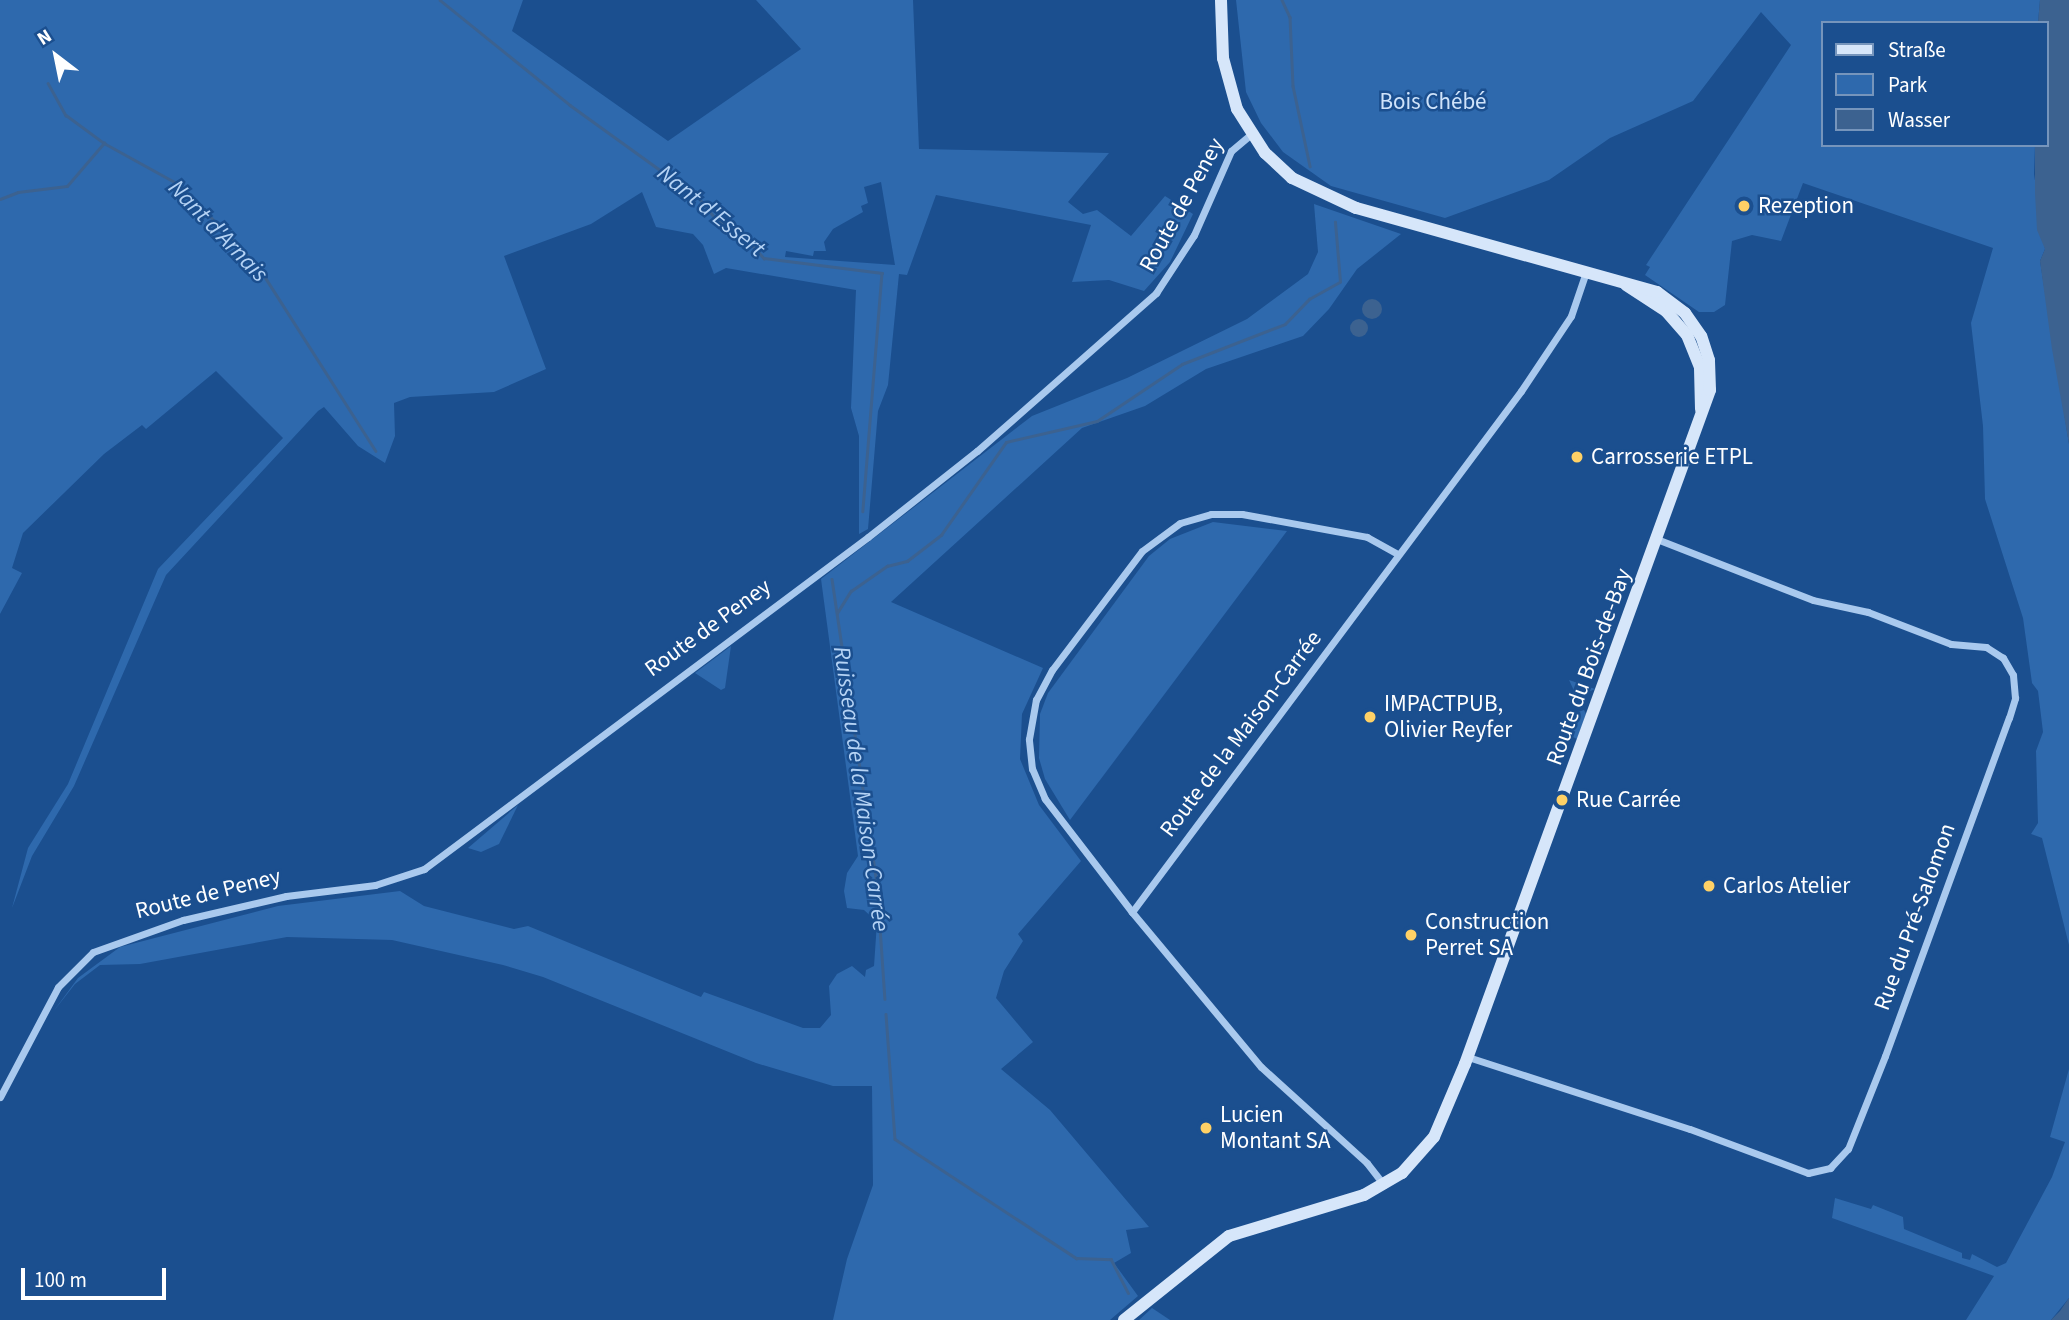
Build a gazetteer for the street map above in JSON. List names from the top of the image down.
{
  "streets": {
    "main road": ["Route de Peney", "Route du Bois-de-Bay"],
    "street": ["Route de la Maison-Carrée", "Rue du Pré-Salomon"]
  },
  "crossings": [
    ["Route de Peney", "Route du Bois-de-Bay"],
    ["Route du Bois-de-Bay", "Route de la Maison-Carrée"],
    ["Route du Bois-de-Bay", "Rue du Pré-Salomon"]
  ],
  "water": ["Nant d'Essert", "Nant d'Arnais", "Ruisseau de la Maison-Carrée"],
  "parks": ["Bois Chébé"],
  "places": [
    "Rezeption",
    "Carrosserie ETPL",
    "IMPACTPUB, Olivier Reyfer",
    "Rue Carrée",
    "Carlos Atelier",
    "Construction Perret SA",
    "Lucien Montant SA"
  ],
  "legend": ["Straße", "Park", "Wasser"],
  "scale_bar": "100 m",
  "north": "top left"
}
